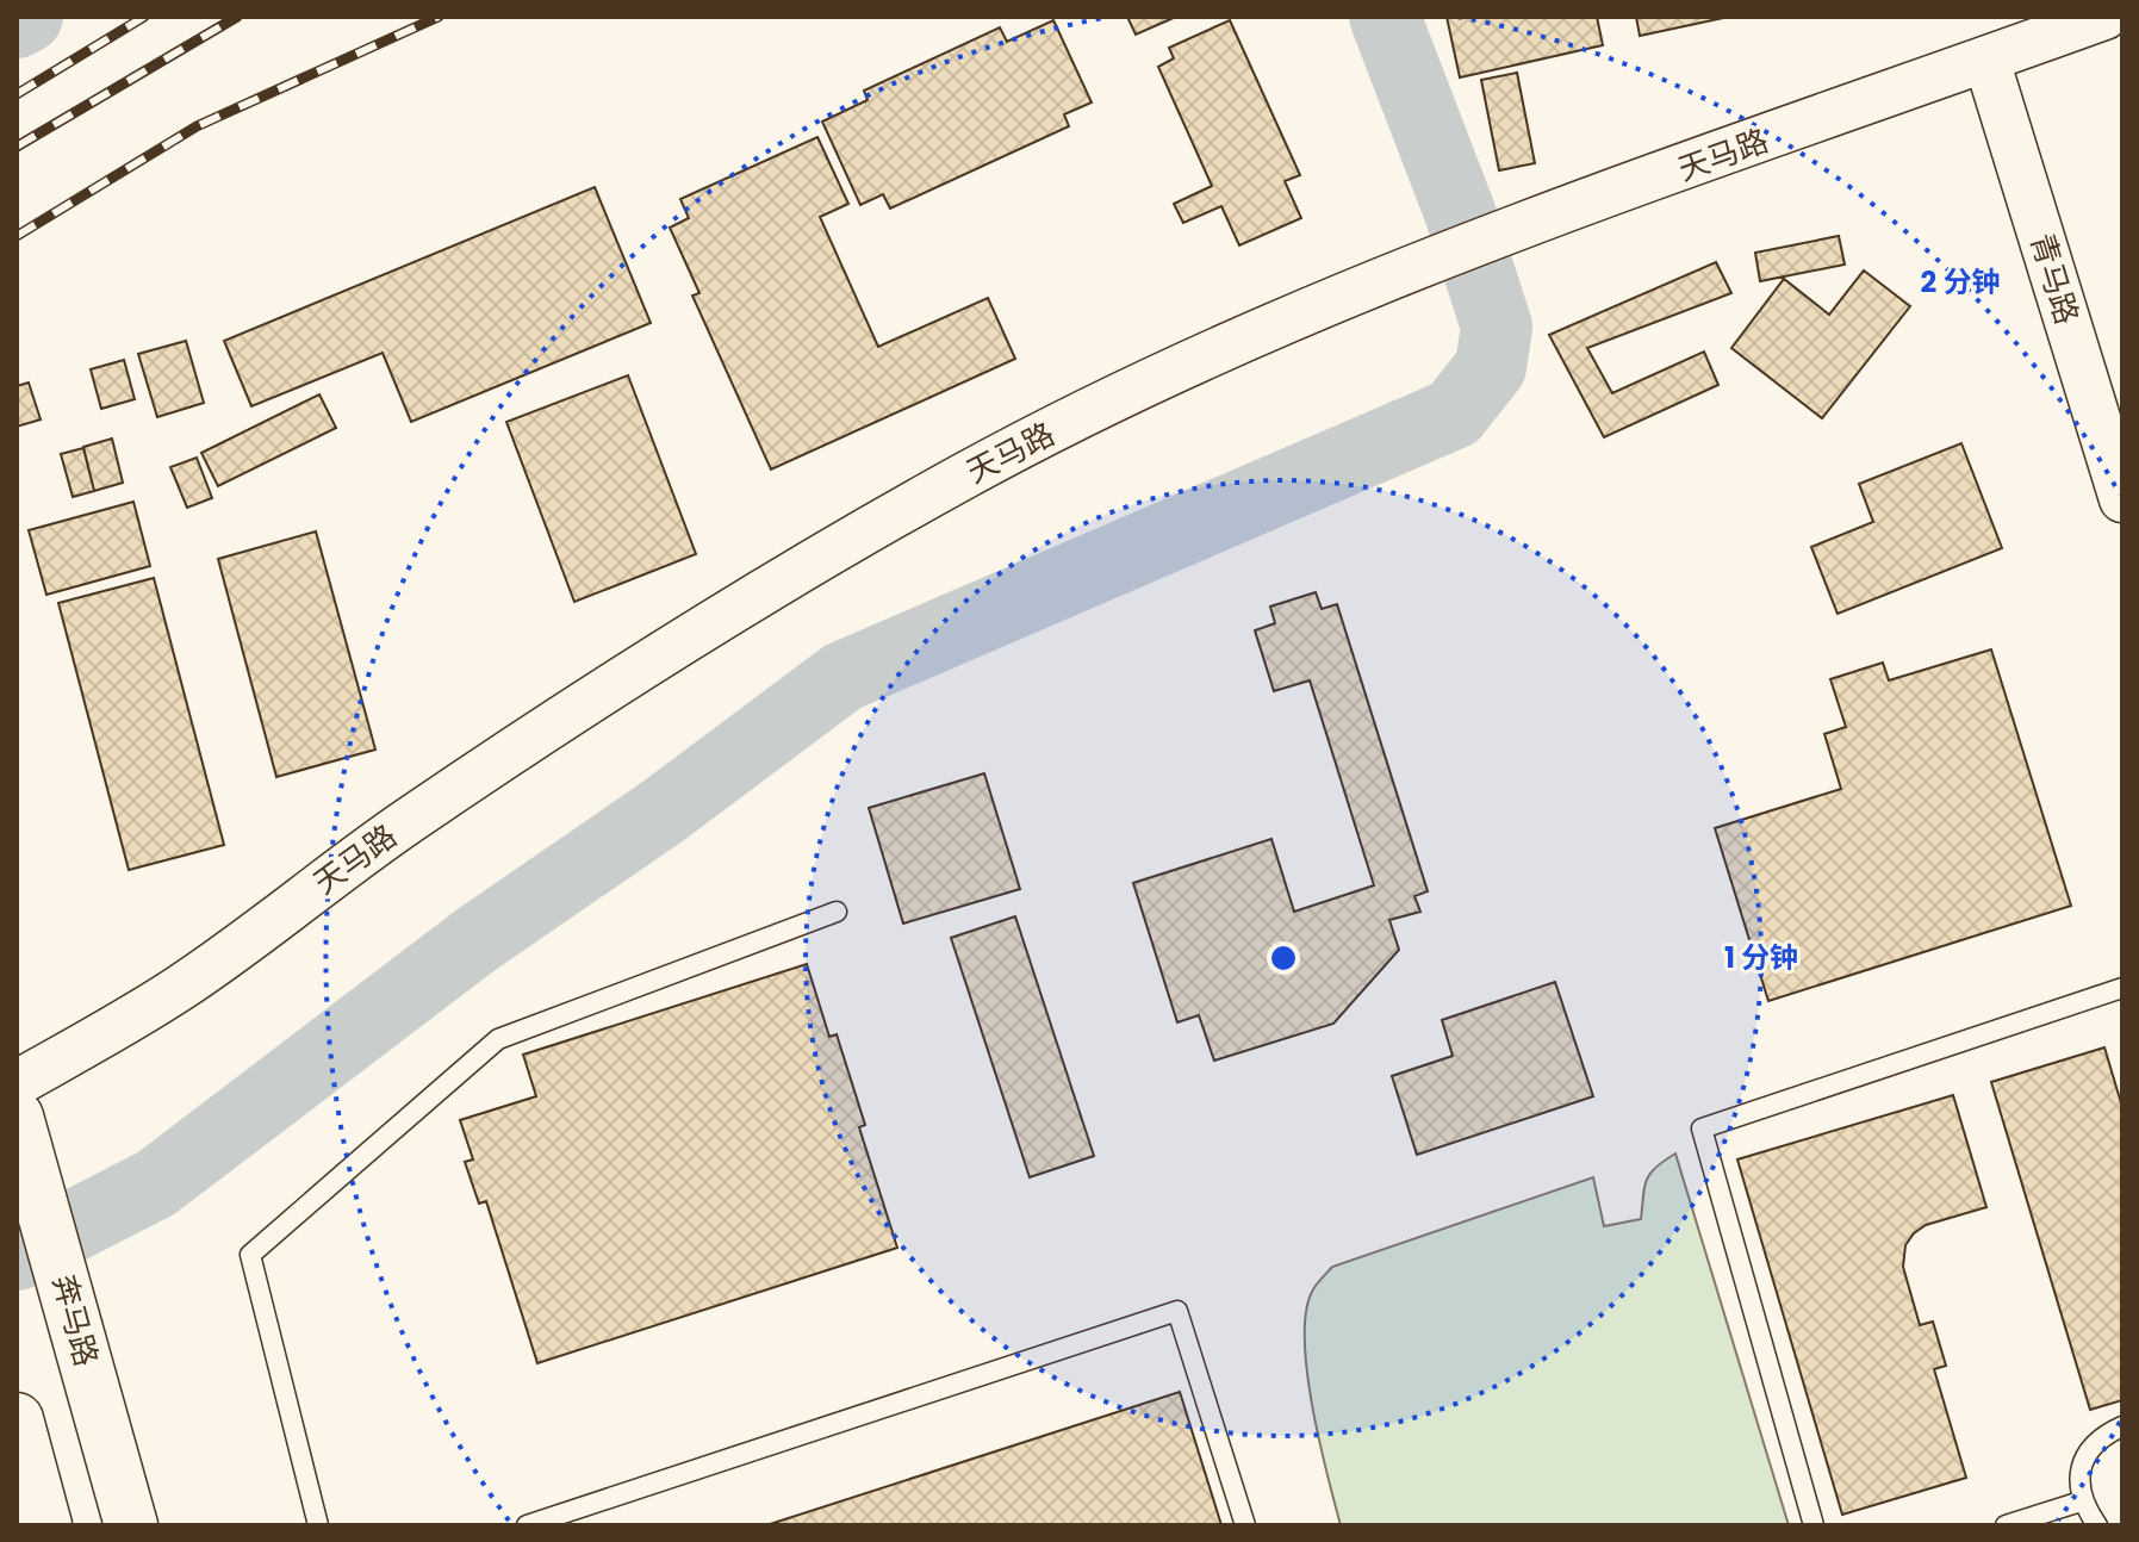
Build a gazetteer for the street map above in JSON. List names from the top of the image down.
{
  "streets": {
    "main road": ["奔马路"],
    "street": ["天马路", "青马路"]
  },
  "crossings": [
    ["天马路", "青马路"]
  ],
  "rings": ["2 分钟", "1 分钟"]
}
